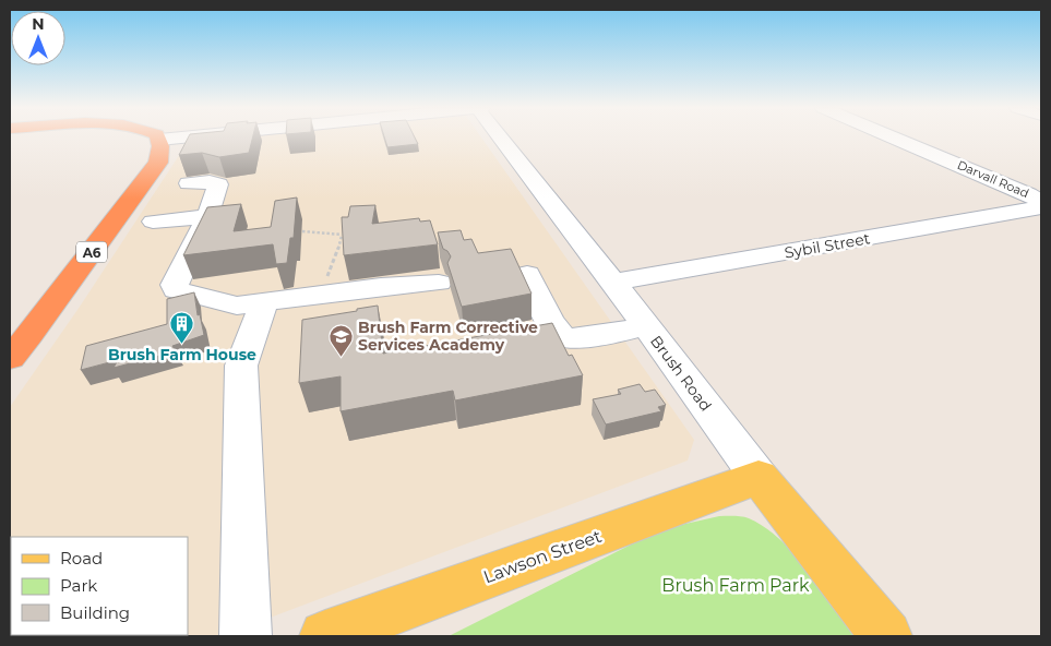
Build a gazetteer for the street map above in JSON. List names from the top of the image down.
{
  "streets": {
    "highway": ["A6"],
    "main road": ["Brush Road", "Lawson Street"],
    "street": ["Darvall Road", "Sybil Street"]
  },
  "crossings": [
    ["Darvall Road", "Sybil Street"],
    ["Sybil Street", "Brush Road"],
    ["Brush Road", "Lawson Street"]
  ],
  "parks": ["Brush Farm Park"],
  "places": {
    "building": ["Brush Farm House"],
    "school or university": ["Brush Farm Corrective Services Academy"]
  },
  "legend": ["Road", "Park", "Building"],
  "north": "top"
}
